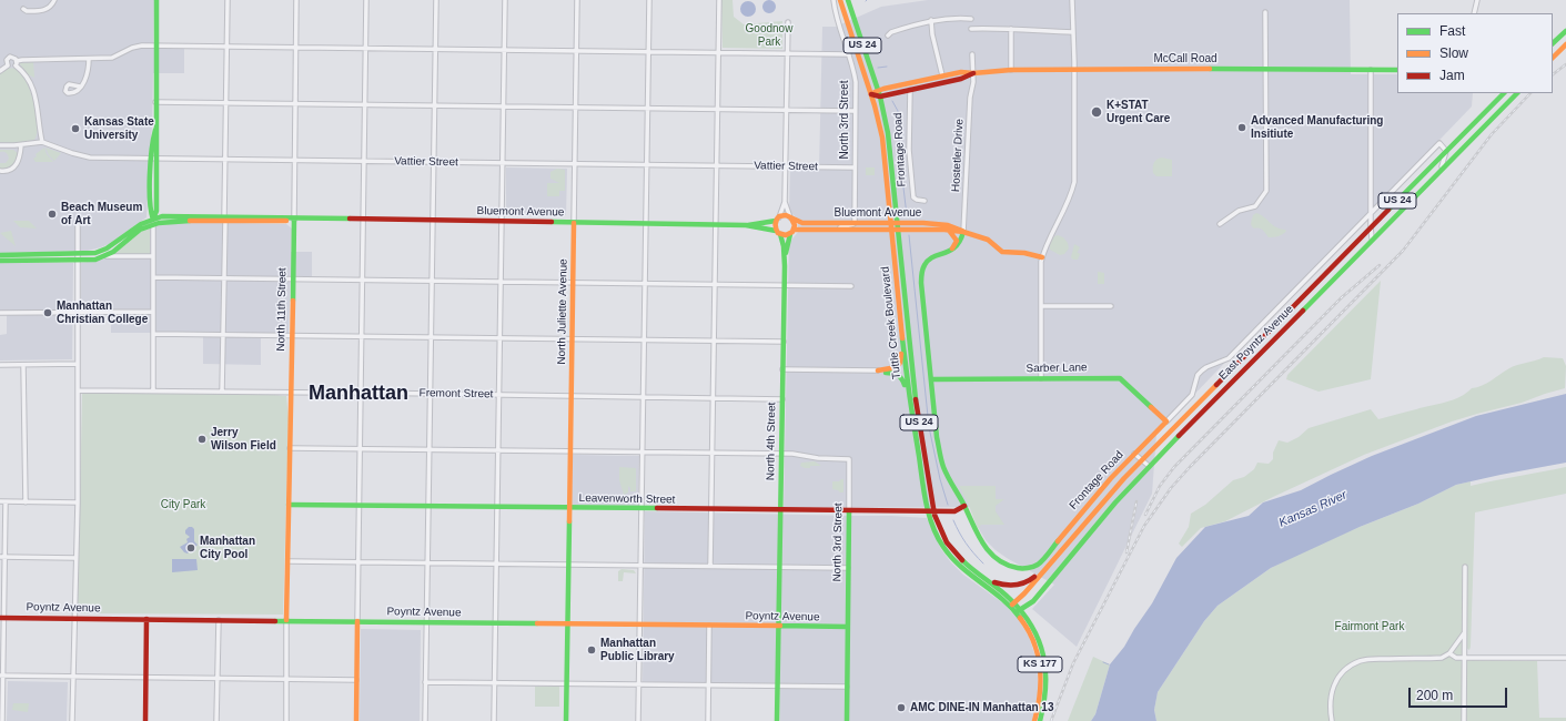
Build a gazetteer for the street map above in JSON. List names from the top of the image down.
{
  "streets": {
    "main road": [
      "US 24",
      "McCall Road",
      "North 3rd Street",
      "Frontage Road",
      "Hostetler Drive",
      "Bluemont Avenue",
      "North 11th Street",
      "North Juliette Avenue",
      "Tuttle Creek Boulevard",
      "East Poyntz Avenue",
      "Sarber Lane",
      "North 4th Street",
      "Leavenworth Street",
      "Poyntz Avenue",
      "KS 177"
    ],
    "street": ["Vattier Street", "Fremont Street"]
  },
  "crossings": [
    ["US 24", "Tuttle Creek Boulevard"],
    ["US 24", "East Poyntz Avenue"],
    ["McCall Road", "Frontage Road"],
    ["McCall Road", "Hostetler Drive"],
    ["McCall Road", "Tuttle Creek Boulevard"],
    ["North 3rd Street", "Vattier Street"],
    ["North 3rd Street", "Bluemont Avenue"],
    ["North 3rd Street", "North 4th Street"],
    ["North 3rd Street", "Leavenworth Street"],
    ["North 3rd Street", "Poyntz Avenue"],
    ["Frontage Road", "Hostetler Drive"],
    ["Frontage Road", "East Poyntz Avenue"],
    ["Frontage Road", "Sarber Lane"],
    ["Frontage Road", "Leavenworth Street"],
    ["Hostetler Drive", "Bluemont Avenue"],
    ["Vattier Street", "North 11th Street"],
    ["Vattier Street", "North Juliette Avenue"],
    ["Bluemont Avenue", "North 11th Street"],
    ["Bluemont Avenue", "North Juliette Avenue"],
    ["Bluemont Avenue", "Tuttle Creek Boulevard"],
    ["Bluemont Avenue", "North 4th Street"],
    ["North 11th Street", "Fremont Street"],
    ["North 11th Street", "Leavenworth Street"],
    ["North 11th Street", "Poyntz Avenue"],
    ["North Juliette Avenue", "Fremont Street"],
    ["North Juliette Avenue", "Leavenworth Street"],
    ["North Juliette Avenue", "Poyntz Avenue"],
    ["Tuttle Creek Boulevard", "East Poyntz Avenue"],
    ["Tuttle Creek Boulevard", "Leavenworth Street"],
    ["Tuttle Creek Boulevard", "KS 177"],
    ["East Poyntz Avenue", "KS 177"],
    ["Fremont Street", "North 4th Street"],
    ["North 4th Street", "Leavenworth Street"],
    ["North 4th Street", "Poyntz Avenue"]
  ],
  "districts": ["Manhattan"],
  "water": ["Kansas River"],
  "parks": ["Goodnow Park", "City Park", "Fairmont Park"],
  "places": [
    "K+STAT Urgent Care",
    "Advanced Manufacturing Insitiute",
    "Kansas State University",
    "Beach Museum of Art",
    "Manhattan Christian College",
    "Jerry Wilson Field",
    "Manhattan City Pool",
    "Manhattan Public Library",
    "AMC DINE-IN Manhattan 13"
  ],
  "legend": ["Fast", "Slow", "Jam"],
  "scale_bar": "200 m"
}
